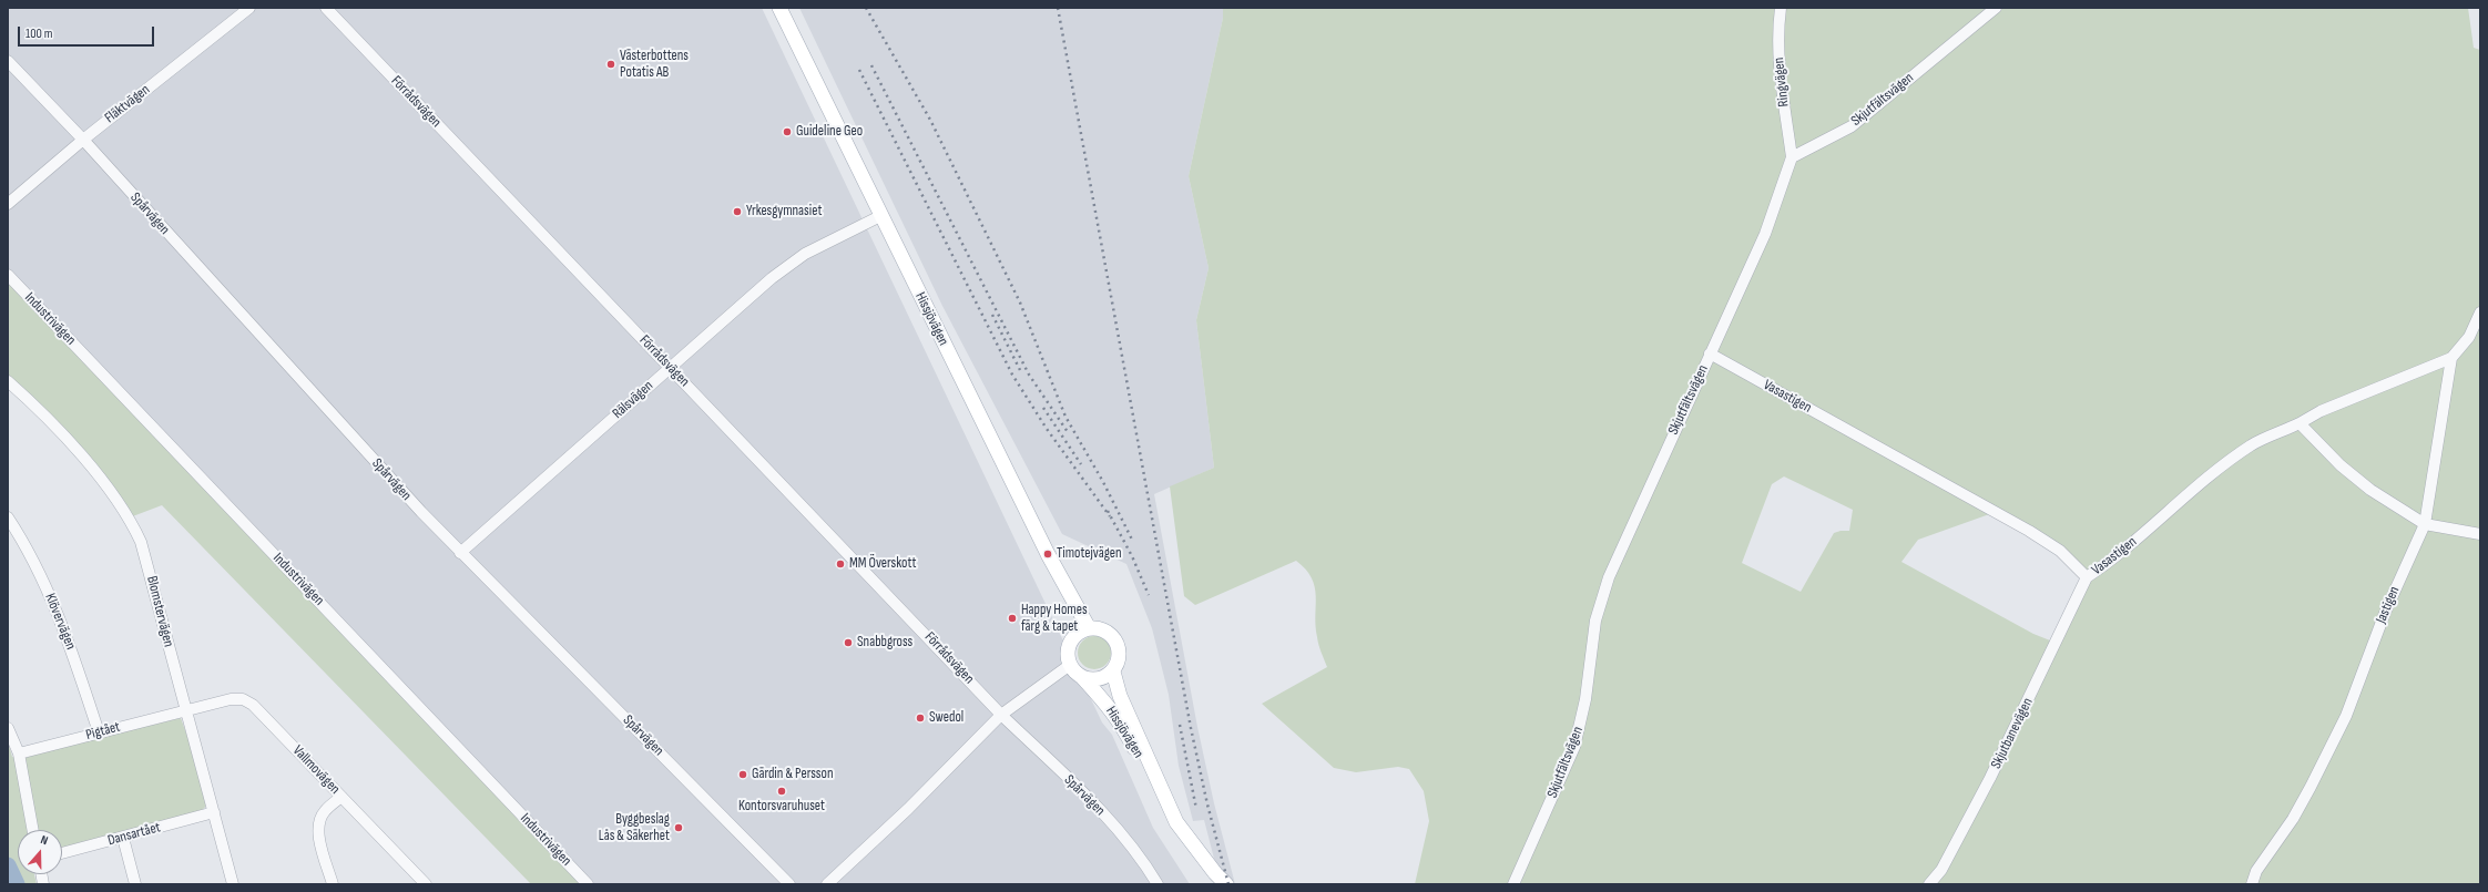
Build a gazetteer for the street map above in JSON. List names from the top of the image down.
{
  "streets": {
    "main road": ["Hissjövägen"],
    "street": [
      "Ringvägen",
      "Skjutfältsvägen",
      "Förrådsvägen",
      "Fläktvägen",
      "Spårvägen",
      "Industrivägen",
      "Vasastigen",
      "Rälsvägen",
      "Jastigen",
      "Blomstervägen",
      "Klövervägen",
      "Pigtået",
      "Skjutbanevägen",
      "Vallmovägen",
      "Dansartået"
    ]
  },
  "crossings": [
    ["Ringvägen", "Skjutfältsvägen"],
    ["Skjutfältsvägen", "Vasastigen"],
    ["Förrådsvägen", "Spårvägen"],
    ["Förrådsvägen", "Rälsvägen"],
    ["Fläktvägen", "Spårvägen"],
    ["Spårvägen", "Rälsvägen"],
    ["Hissjövägen", "Rälsvägen"],
    ["Vasastigen", "Jastigen"],
    ["Vasastigen", "Skjutbanevägen"],
    ["Blomstervägen", "Pigtået"],
    ["Blomstervägen", "Vallmovägen"],
    ["Blomstervägen", "Dansartået"],
    ["Klövervägen", "Pigtået"],
    ["Pigtået", "Vallmovägen"]
  ],
  "places": [
    "Västerbottens Potatis AB",
    "Guideline Geo",
    "Yrkesgymnasiet",
    "Timotejvägen",
    "MM Överskott",
    "Happy Homes färg & tapet",
    "Snabbgross",
    "Swedol",
    "Gärdin & Persson",
    "Kontorsvaruhuset",
    "Byggbeslag Lås & Säkerhet"
  ],
  "scale_bar": "100 m",
  "north": "top"
}
